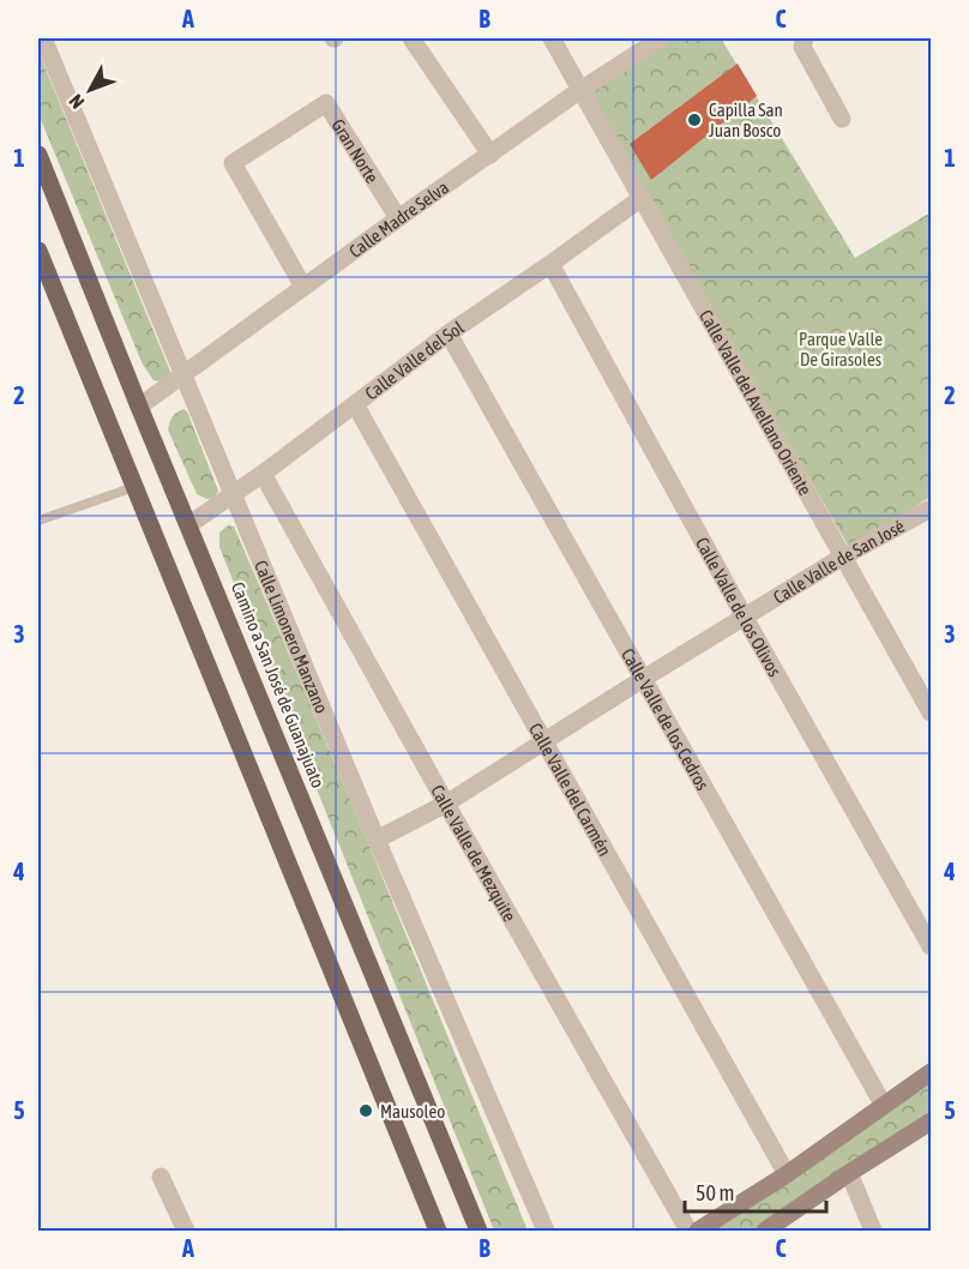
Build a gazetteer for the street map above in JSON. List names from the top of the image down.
{
  "streets": {
    "main road": ["Camino a San José de Guanajuato"],
    "street": [
      "Gran Norte",
      "Calle Madre Selva",
      "Calle Valle del Sol",
      "Calle Valle del Avellano Oriente",
      "Calle Valle de San José",
      "Calle Valle de los Olivos",
      "Calle Limonero Manzano",
      "Calle Valle de los Cedros",
      "Calle Valle del Carmén",
      "Calle Valle de Mezquite"
    ]
  },
  "crossings": [
    ["Gran Norte", "Calle Madre Selva"],
    ["Calle Madre Selva", "Calle Valle del Avellano Oriente"],
    ["Calle Madre Selva", "Calle Limonero Manzano"],
    ["Calle Madre Selva", "Camino a San José de Guanajuato"],
    ["Calle Valle del Sol", "Calle Valle del Avellano Oriente"],
    ["Calle Valle del Sol", "Calle Valle de los Olivos"],
    ["Calle Valle del Sol", "Calle Limonero Manzano"],
    ["Calle Valle del Sol", "Camino a San José de Guanajuato"],
    ["Calle Valle del Sol", "Calle Valle de los Cedros"],
    ["Calle Valle del Sol", "Calle Valle del Carmén"],
    ["Calle Valle del Sol", "Calle Valle de Mezquite"],
    ["Calle Valle del Avellano Oriente", "Calle Valle de San José"],
    ["Calle Valle de San José", "Calle Valle de los Olivos"],
    ["Calle Valle de San José", "Calle Limonero Manzano"],
    ["Calle Valle de San José", "Calle Valle de los Cedros"],
    ["Calle Valle de San José", "Calle Valle del Carmén"],
    ["Calle Valle de San José", "Calle Valle de Mezquite"]
  ],
  "parks": ["Parque Valle De Girasoles"],
  "places": ["Capilla San Juan Bosco", "Mausoleo"],
  "scale_bar": "50 m",
  "north": "bottom left",
  "grid": {
    "columns": ["A", "B", "C"],
    "rows": [
      "1",
      "2",
      "3",
      "4",
      "5"
    ]
  }
}
